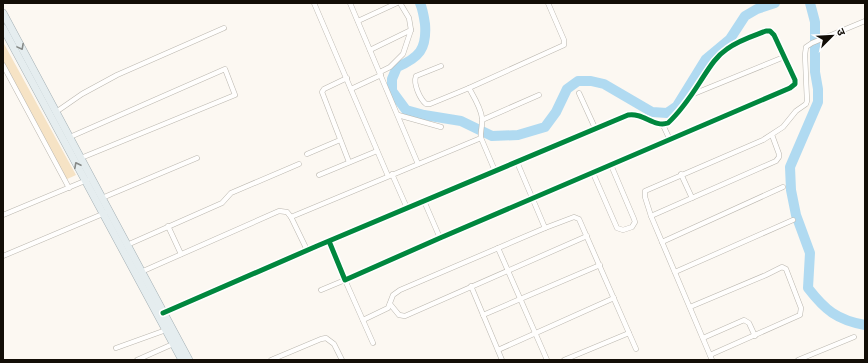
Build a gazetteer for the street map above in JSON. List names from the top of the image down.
{
  "north": "top right"
}
